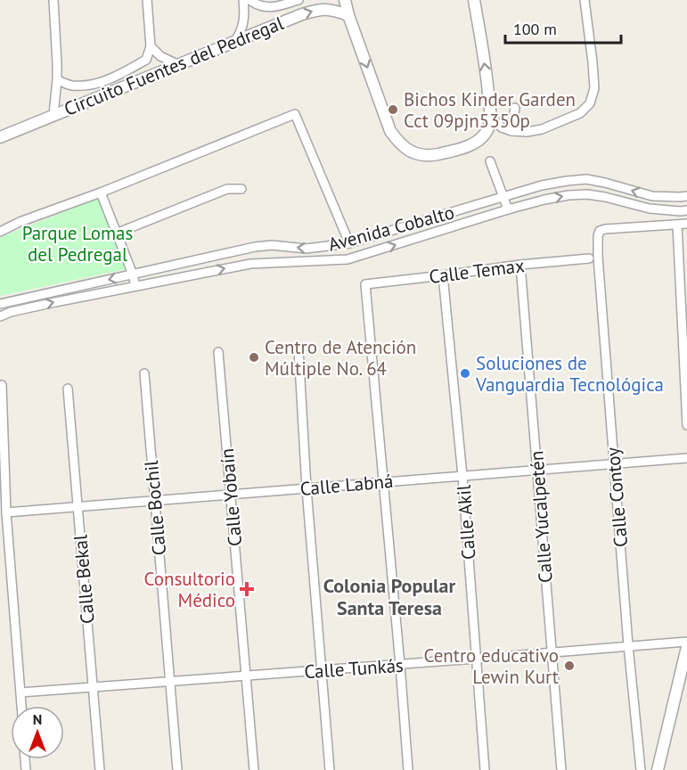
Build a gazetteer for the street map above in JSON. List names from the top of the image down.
{
  "streets": {
    "street": [
      "Circuito Fuentes del Pedregal",
      "Avenida Cobalto",
      "Calle Temax",
      "Calle Labná",
      "Calle Yobaín",
      "Calle Contoy",
      "Calle Bochil",
      "Calle Yucalpetén",
      "Calle Akil",
      "Calle Bekal",
      "Calle Tunkás"
    ]
  },
  "crossings": [
    ["Calle Temax", "Calle Labná"],
    ["Calle Temax", "Calle Yucalpetén"],
    ["Calle Temax", "Calle Akil"],
    ["Calle Labná", "Calle Yobaín"],
    ["Calle Labná", "Calle Contoy"],
    ["Calle Labná", "Calle Bochil"],
    ["Calle Labná", "Calle Yucalpetén"],
    ["Calle Labná", "Calle Akil"],
    ["Calle Labná", "Calle Bekal"],
    ["Calle Yobaín", "Calle Tunkás"],
    ["Calle Contoy", "Calle Tunkás"],
    ["Calle Bochil", "Calle Tunkás"],
    ["Calle Yucalpetén", "Calle Tunkás"],
    ["Calle Akil", "Calle Tunkás"],
    ["Calle Bekal", "Calle Tunkás"]
  ],
  "districts": ["Colonia Popular Santa Teresa"],
  "parks": ["Parque Lomas del Pedregal"],
  "places": {
    "other": [
      "Bichos Kinder Garden Cct 09pjn5350p",
      "Centro de Atención Múltiple No. 64",
      "Soluciones de Vanguardia Tecnológica",
      "Centro educativo Lewin Kurt"
    ],
    "health": ["Consultorio Médico"]
  },
  "scale_bar": "100 m",
  "north": "top"
}
